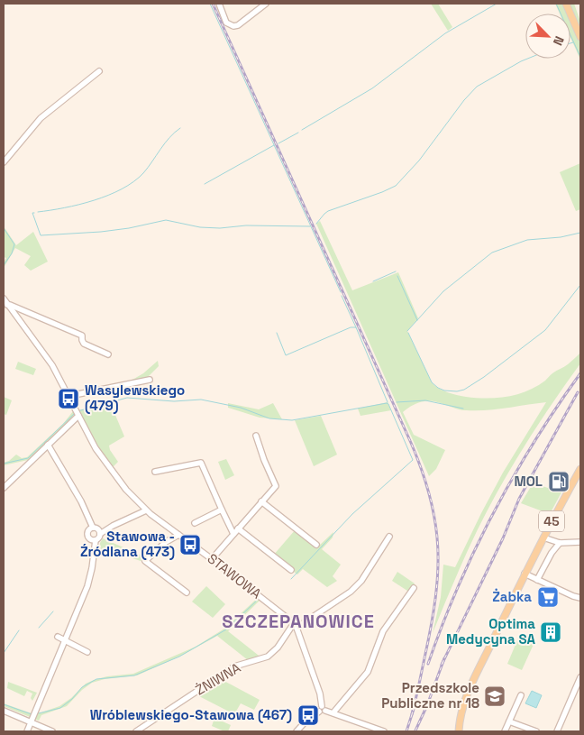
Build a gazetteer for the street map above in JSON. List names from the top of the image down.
{
  "streets": {
    "main road": ["45"],
    "street": ["STAWOWA", "ŻNIWNA"]
  },
  "crossings": [
    ["STAWOWA", "ŻNIWNA"]
  ],
  "districts": ["SZCZEPANOWICE"],
  "places": {
    "bus stop": ["Wasylewskiego (479)", "Stawowa - Źródlana (473)", "Wróblewskiego-Stawowa (467)"],
    "fuel station": ["MOL"],
    "supermarket": ["Żabka"],
    "building": ["Optima Medycyna SA"],
    "school or university": ["Przedszkole Publiczne nr 18"]
  },
  "north": "bottom right"
}
